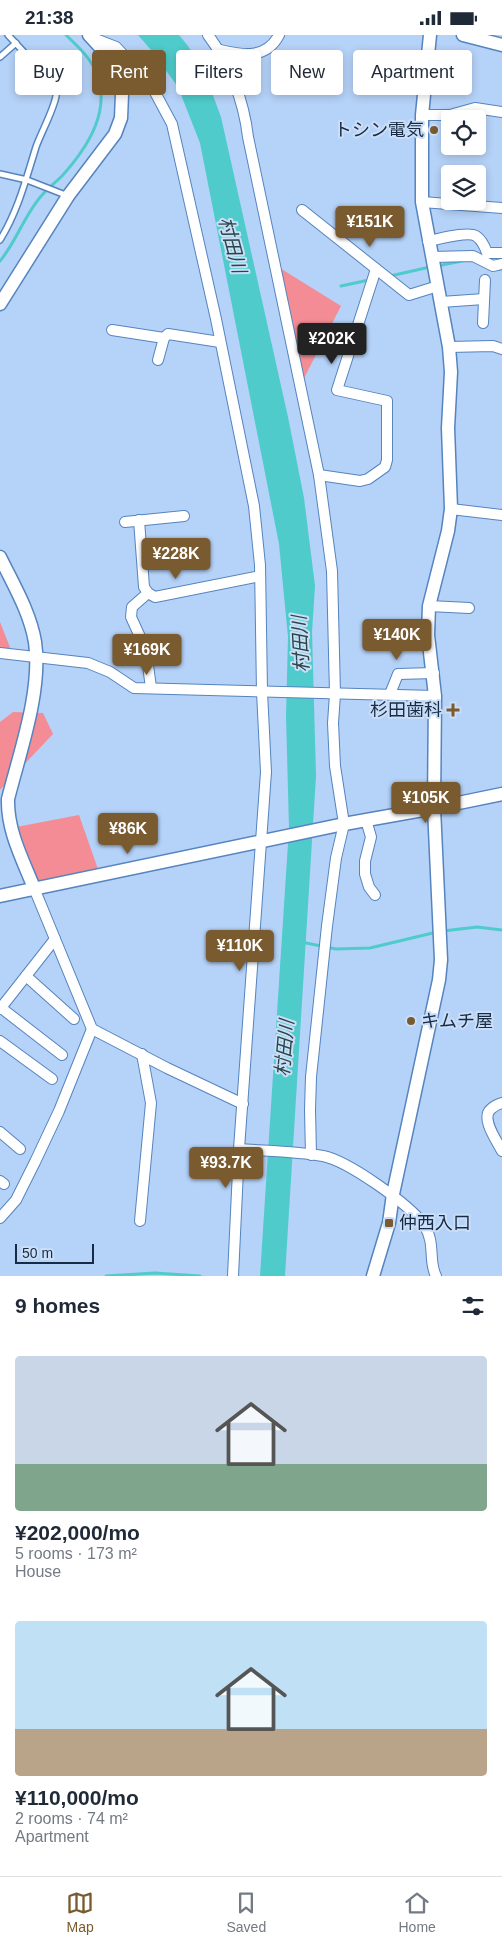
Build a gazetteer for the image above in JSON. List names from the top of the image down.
{
  "water": ["村田川"],
  "places": {
    "other": ["トシン電気", "キムチ屋"],
    "health": ["杉田歯科"],
    "transit": ["仲西入口"]
  },
  "scale_bar": "50 m",
  "page": {
    "status": "21:38",
    "chip": [
      "Buy",
      "Rent",
      "Filters",
      "New",
      "Apartment"
    ],
    "price": [
      "¥151K",
      "¥202K",
      "¥228K",
      "¥140K",
      "¥169K",
      "¥105K",
      "¥86K",
      "¥110K",
      "¥93.7K"
    ],
    "scale": "50 m",
    "heading": "9 homes",
    "list": [
      {
        "name": "¥202,000/mo",
        "note": "5 rooms · 173 m² · House"
      },
      {
        "name": "¥110,000/mo",
        "note": "2 rooms · 74 m² · Apartment"
      }
    ],
    "tabs": ["Map", "Saved", "Home"]
  }
}
